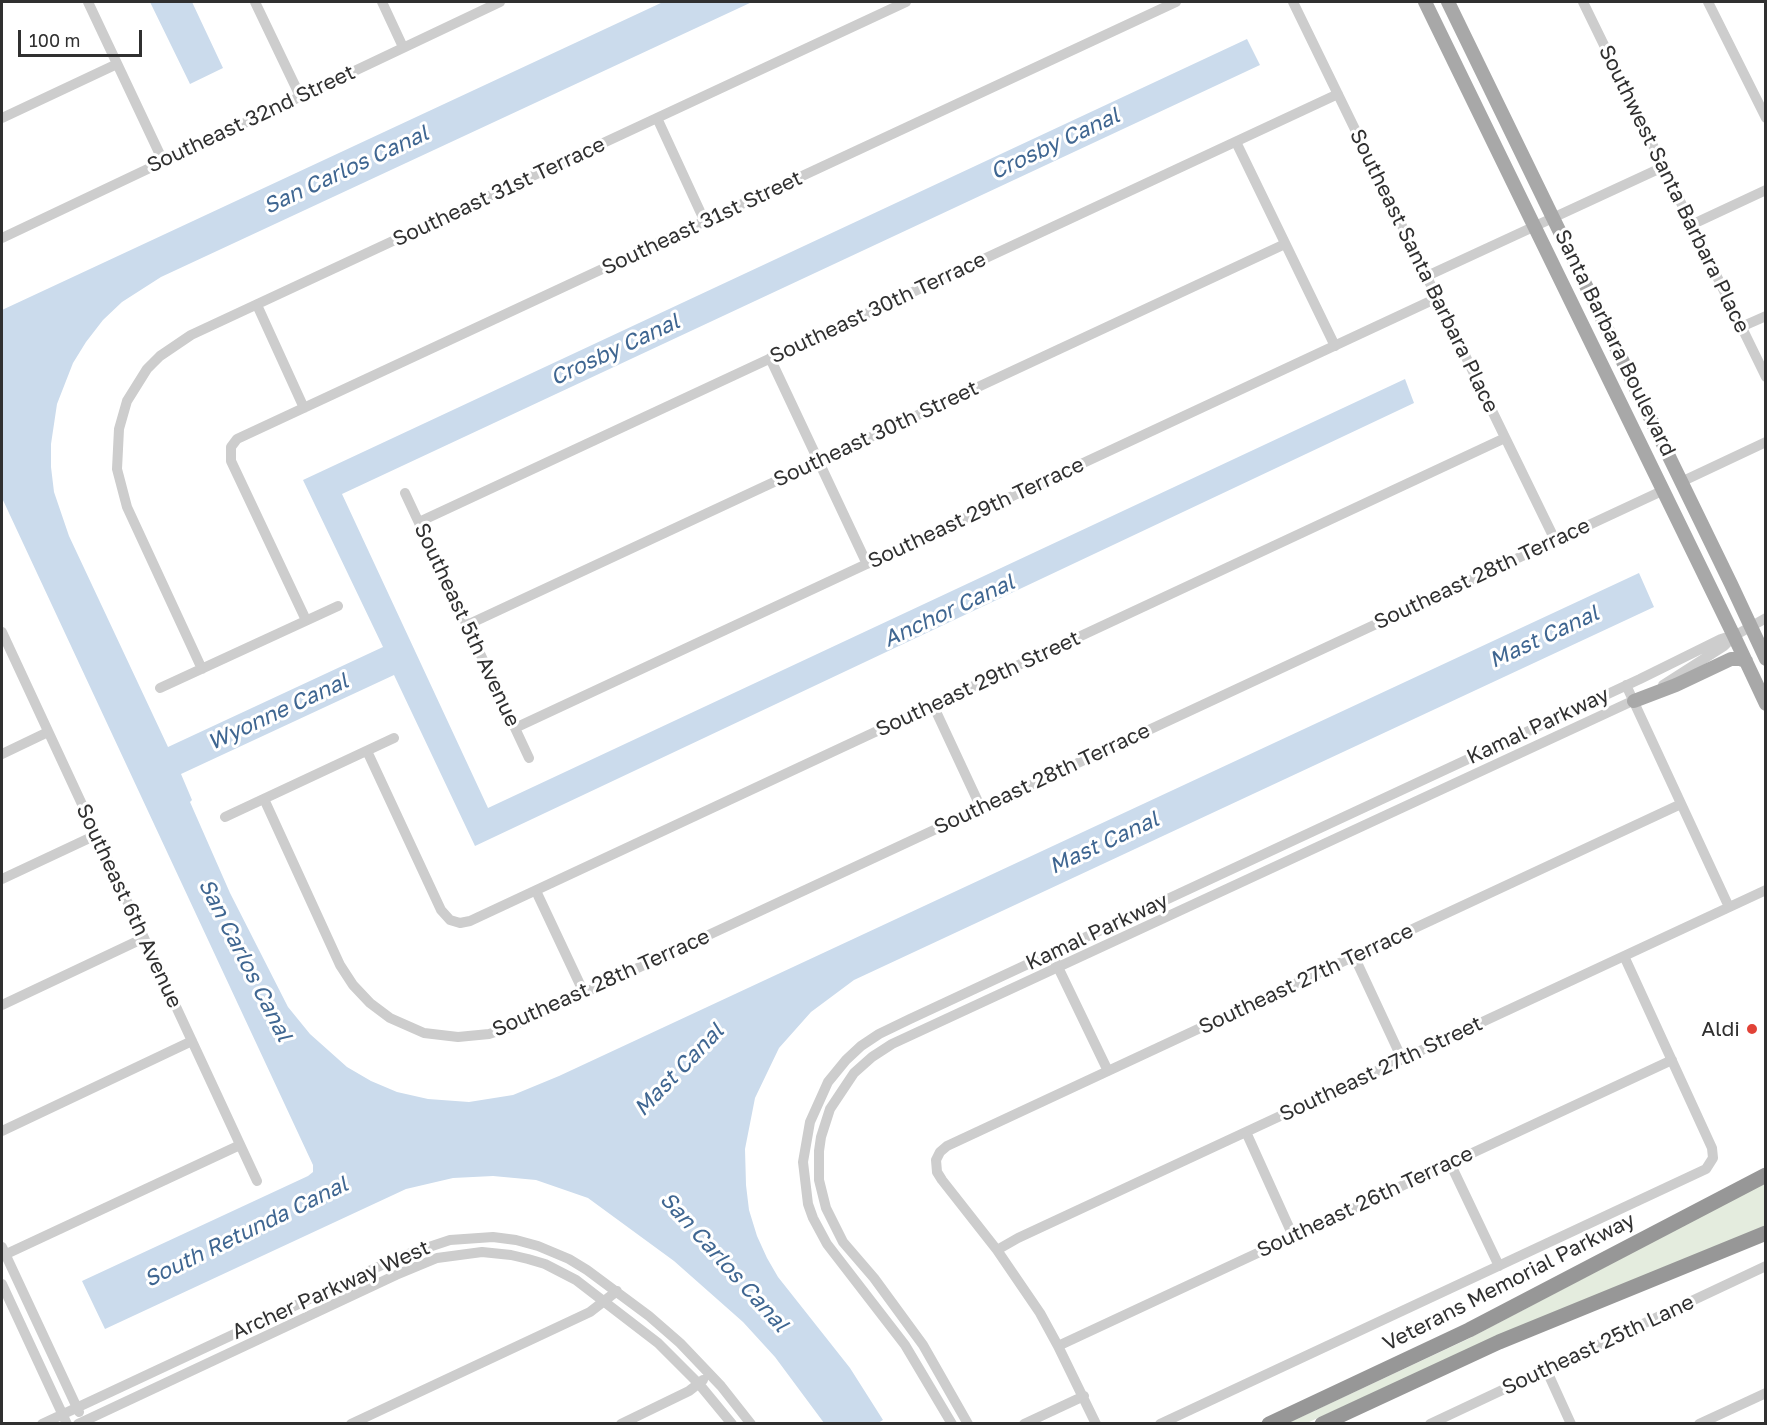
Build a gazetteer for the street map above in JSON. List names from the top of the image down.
{
  "streets": {
    "highway": ["Veterans Memorial Parkway"],
    "main road": ["Santa Barbara Boulevard"],
    "street": [
      "Southeast 32nd Street",
      "Southwest Santa Barbara Place",
      "Southeast 31st Terrace",
      "Southeast 31st Street",
      "Southeast Santa Barbara Place",
      "Southeast 30th Terrace",
      "Southeast 30th Street",
      "Southeast 29th Terrace",
      "Southeast 28th Terrace",
      "Southeast 5th Avenue",
      "Southeast 29th Street",
      "Kamal Parkway",
      "Southeast 6th Avenue",
      "Southeast 27th Terrace",
      "Southeast 27th Street",
      "Southeast 26th Terrace",
      "Archer Parkway West",
      "Southeast 25th Lane"
    ]
  },
  "crossings": [
    ["Southeast Santa Barbara Place", "Southeast 30th Terrace"],
    ["Southeast Santa Barbara Place", "Southeast 29th Terrace"],
    ["Southeast Santa Barbara Place", "Southeast 28th Terrace"],
    ["Southeast Santa Barbara Place", "Southeast 29th Street"],
    ["Southeast 30th Terrace", "Southeast 5th Avenue"],
    ["Santa Barbara Boulevard", "Southeast 28th Terrace"],
    ["Santa Barbara Boulevard", "Kamal Parkway"],
    ["Southeast 30th Street", "Southeast 5th Avenue"],
    ["Southeast 29th Terrace", "Southeast 5th Avenue"],
    ["Southeast 27th Terrace", "Southeast 27th Street"]
  ],
  "water": [
    "Crosby Canal",
    "San Carlos Canal",
    "Anchor Canal",
    "Mast Canal",
    "Wyonne Canal",
    "South Retunda Canal"
  ],
  "places": ["Aldi"],
  "scale_bar": "100 m"
}
